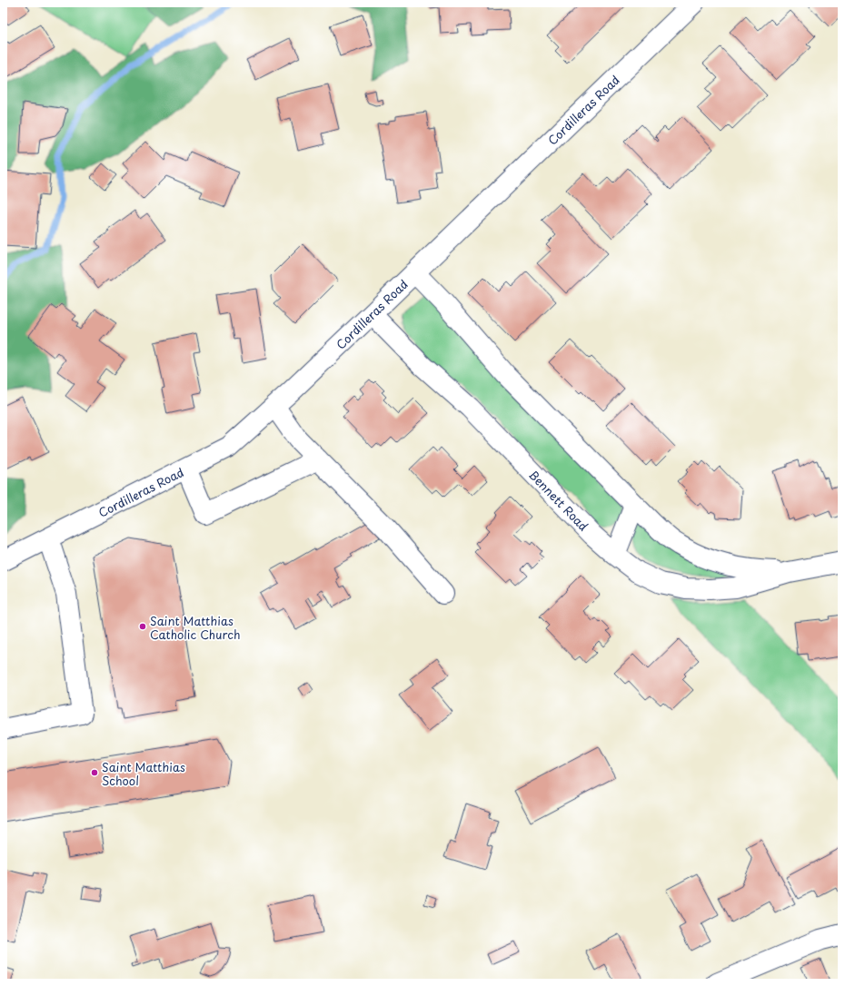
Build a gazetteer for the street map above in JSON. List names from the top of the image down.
{
  "streets": {
    "street": ["Cordilleras Road", "Bennett Road"]
  },
  "crossings": [
    ["Cordilleras Road", "Bennett Road"]
  ],
  "places": ["Saint Matthias Catholic Church", "Saint Matthias School"]
}
